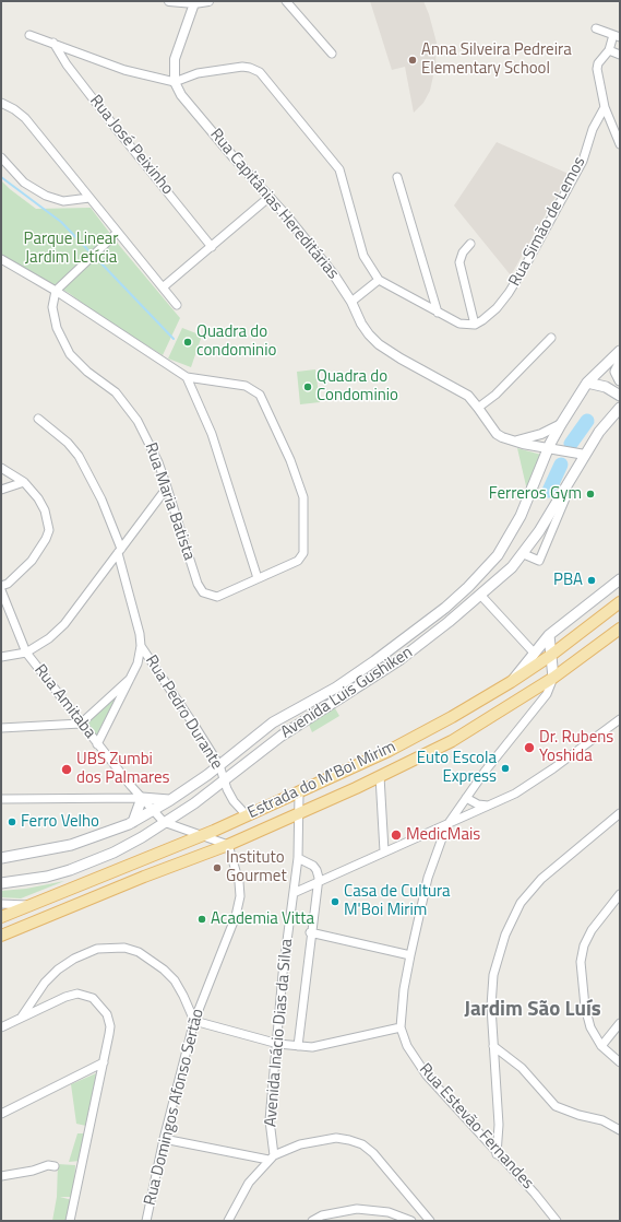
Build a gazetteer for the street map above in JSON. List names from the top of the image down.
{
  "streets": {
    "main road": ["Avenida Luis Gushiken", "Estrada do M'Boi Mirim"],
    "street": [
      "Rua José Peixinho",
      "Rua Capitânias Hereditárias",
      "Rua Simão de Lemos",
      "Rua Maria Batista",
      "Rua Amitaba",
      "Rua Pedro Durante",
      "Avenida Inácio Dias da Silva",
      "Rua Domingos Afonso Sertão",
      "Rua Estevão Fernandes"
    ]
  },
  "crossings": [
    ["Rua Capitânias Hereditárias", "Avenida Luis Gushiken"],
    ["Avenida Luis Gushiken", "Rua Amitaba"],
    ["Avenida Luis Gushiken", "Rua Pedro Durante"],
    ["Rua Pedro Durante", "Estrada do M'Boi Mirim"],
    ["Estrada do M'Boi Mirim", "Avenida Inácio Dias da Silva"],
    ["Estrada do M'Boi Mirim", "Rua Domingos Afonso Sertão"],
    ["Estrada do M'Boi Mirim", "Rua Estevão Fernandes"]
  ],
  "districts": ["Jardim São Luís"],
  "parks": ["Parque Linear Jardim Letícia"],
  "places": [
    "Anna Silveira Pedreira Elementary School",
    "Quadra do condominio",
    "Quadra do Condominio",
    "Ferreros Gym",
    "PBA",
    "Dr. Rubens Yoshida",
    "Euto Escola Express",
    "UBS Zumbi dos Palmares",
    "Ferro Velho",
    "MedicMais",
    "Instituto Gourmet",
    "Casa de Cultura M'Boi Mirim",
    "Academia Vitta"
  ]
}
